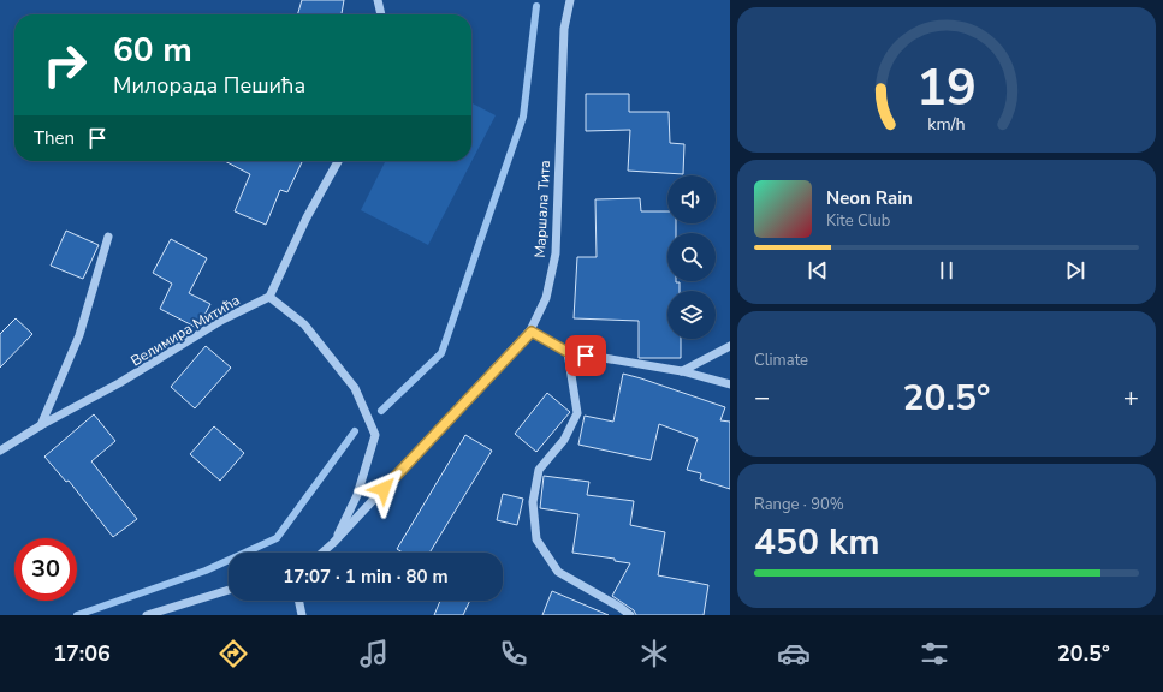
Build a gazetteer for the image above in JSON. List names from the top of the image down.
{
  "streets": {
    "street": ["Маршала Тита", "Велимира Митића"]
  },
  "page": {
    "turn": ["60 m", "Милорада Пешића"],
    "then": "Then",
    "song": ["Neon Rain", "Kite Club"],
    "tile": [
      "Climate",
      ["Range · 90%", "450 km"]
    ],
    "heat": ["−", "20.5°", "+"],
    "limit": "30",
    "trip": "17:07 · 1 min · 80 m",
    "tabs": ["17:06", "20.5°"],
    "gauge": ["19", "km/h"]
  }
}
